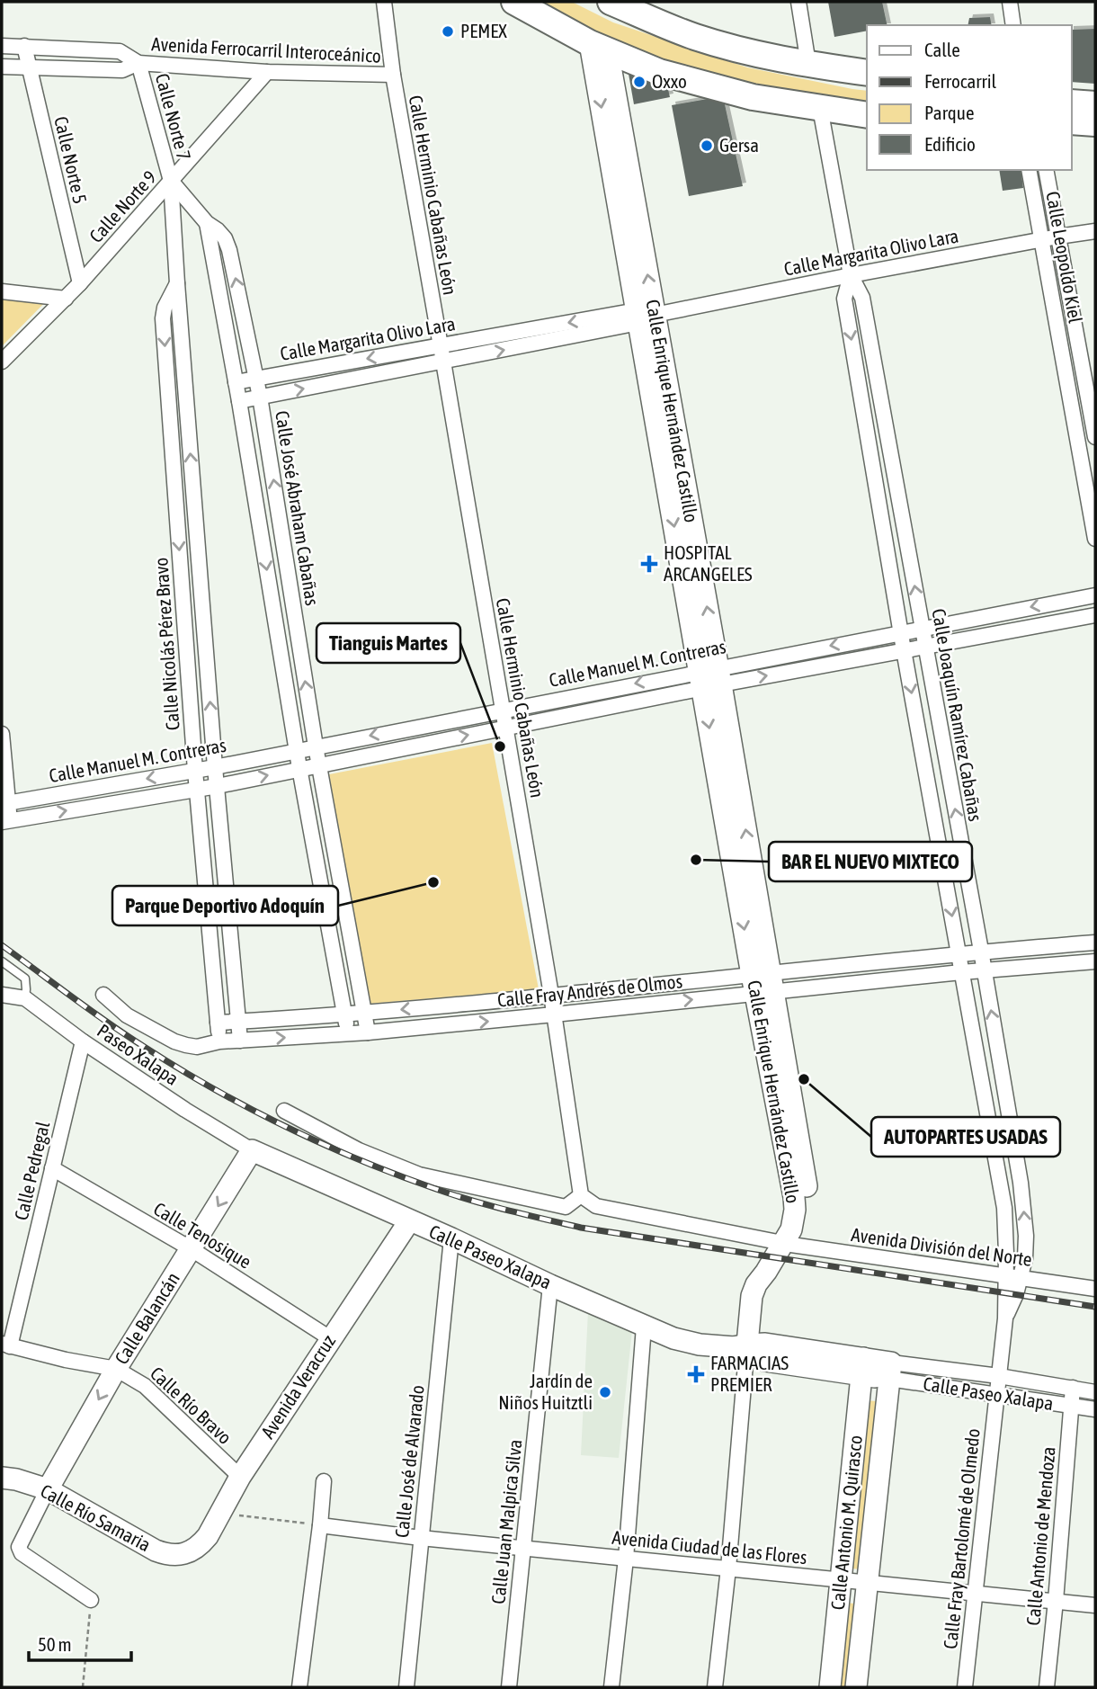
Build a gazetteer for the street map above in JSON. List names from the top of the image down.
{
  "streets": {
    "main road": [
      "Calle Enrique Hernández Castillo",
      "Calle Paseo Xalapa",
      "Calle Balancán",
      "Avenida Veracruz",
      "Calle Río Samaria",
      "Calle Antonio M. Quirasco"
    ],
    "street": [
      "Avenida Ferrocarril Interoceánico",
      "Calle Norte 7",
      "Calle Norte 5",
      "Calle Herminio Cabañas León",
      "Calle Norte 9",
      "Calle Margarita Olivo Lara",
      "Calle Leopoldo Kiel",
      "Calle José Abraham Cabañas",
      "Calle Nicolás Pérez Bravo",
      "Calle Manuel M. Contreras",
      "Calle Joaquín Ramírez Cabañas",
      "Calle Fray Andrés de Olmos",
      "Paseo Xalapa",
      "Calle Pedregal",
      "Calle Tenosique",
      "Avenida División del Norte",
      "Calle Río Bravo",
      "Calle José de Alvarado",
      "Calle Juan Malpica Silva",
      "Calle Antonio de Mendoza",
      "Calle Fray Bartolomé de Olmedo",
      "Avenida Ciudad de las Flores"
    ]
  },
  "crossings": [
    ["Avenida Ferrocarril Interoceánico", "Calle Norte 7"],
    ["Avenida Ferrocarril Interoceánico", "Calle Norte 5"],
    ["Avenida Ferrocarril Interoceánico", "Calle Herminio Cabañas León"],
    ["Avenida Ferrocarril Interoceánico", "Calle Norte 9"],
    ["Calle Norte 7", "Calle Norte 9"],
    ["Calle Norte 7", "Calle José Abraham Cabañas"],
    ["Calle Norte 7", "Calle Nicolás Pérez Bravo"],
    ["Calle Norte 5", "Calle Norte 9"],
    ["Calle Herminio Cabañas León", "Calle Margarita Olivo Lara"],
    ["Calle Herminio Cabañas León", "Calle Manuel M. Contreras"],
    ["Calle Herminio Cabañas León", "Calle Fray Andrés de Olmos"],
    ["Calle Norte 9", "Calle José Abraham Cabañas"],
    ["Calle Norte 9", "Calle Nicolás Pérez Bravo"],
    ["Calle Margarita Olivo Lara", "Calle Leopoldo Kiel"],
    ["Calle Margarita Olivo Lara", "Calle Enrique Hernández Castillo"],
    ["Calle Margarita Olivo Lara", "Calle José Abraham Cabañas"],
    ["Calle Margarita Olivo Lara", "Calle Joaquín Ramírez Cabañas"],
    ["Calle Enrique Hernández Castillo", "Calle Manuel M. Contreras"],
    ["Calle Enrique Hernández Castillo", "Calle Fray Andrés de Olmos"],
    ["Calle Enrique Hernández Castillo", "Avenida División del Norte"],
    ["Calle Enrique Hernández Castillo", "Calle Paseo Xalapa"],
    ["Calle José Abraham Cabañas", "Calle Nicolás Pérez Bravo"],
    ["Calle José Abraham Cabañas", "Calle Manuel M. Contreras"],
    ["Calle José Abraham Cabañas", "Calle Fray Andrés de Olmos"],
    ["Calle Nicolás Pérez Bravo", "Calle Manuel M. Contreras"],
    ["Calle Nicolás Pérez Bravo", "Calle Fray Andrés de Olmos"],
    ["Calle Manuel M. Contreras", "Calle Joaquín Ramírez Cabañas"],
    ["Calle Joaquín Ramírez Cabañas", "Calle Fray Andrés de Olmos"],
    ["Calle Joaquín Ramírez Cabañas", "Avenida División del Norte"],
    ["Calle Joaquín Ramírez Cabañas", "Calle Fray Bartolomé de Olmedo"],
    ["Paseo Xalapa", "Calle Pedregal"],
    ["Paseo Xalapa", "Calle Paseo Xalapa"],
    ["Paseo Xalapa", "Calle Balancán"],
    ["Calle Pedregal", "Calle Tenosique"],
    ["Calle Pedregal", "Calle Río Bravo"],
    ["Calle Tenosique", "Calle Balancán"],
    ["Calle Tenosique", "Avenida Veracruz"],
    ["Avenida División del Norte", "Calle Fray Bartolomé de Olmedo"],
    ["Calle Paseo Xalapa", "Calle Balancán"],
    ["Calle Paseo Xalapa", "Avenida Veracruz"],
    ["Calle Paseo Xalapa", "Calle José de Alvarado"],
    ["Calle Paseo Xalapa", "Calle Juan Malpica Silva"],
    ["Calle Paseo Xalapa", "Calle Antonio M. Quirasco"],
    ["Calle Paseo Xalapa", "Calle Antonio de Mendoza"],
    ["Calle Paseo Xalapa", "Calle Fray Bartolomé de Olmedo"],
    ["Calle Balancán", "Calle Río Bravo"],
    ["Calle Balancán", "Calle Río Samaria"],
    ["Avenida Veracruz", "Calle Río Bravo"],
    ["Avenida Veracruz", "Calle Río Samaria"],
    ["Calle José de Alvarado", "Avenida Ciudad de las Flores"],
    ["Calle Juan Malpica Silva", "Avenida Ciudad de las Flores"],
    ["Calle Antonio M. Quirasco", "Avenida Ciudad de las Flores"],
    ["Calle Antonio de Mendoza", "Avenida Ciudad de las Flores"],
    ["Calle Fray Bartolomé de Olmedo", "Avenida Ciudad de las Flores"]
  ],
  "one_way": ["Calle Balancán"],
  "places": {
    "other": [
      "PEMEX",
      "Oxxo",
      "Gersa",
      "Tianguis Martes",
      "BAR EL NUEVO MIXTECO",
      "Parque Deportivo Adoquín",
      "AUTOPARTES USADAS",
      "Jardín de Niños Huitztli"
    ],
    "health": ["HOSPITAL ARCANGELES", "FARMACIAS PREMIER"]
  },
  "legend": [
    "Calle",
    "Ferrocarril",
    "Parque",
    "Edificio"
  ],
  "scale_bar": "50 m"
}
